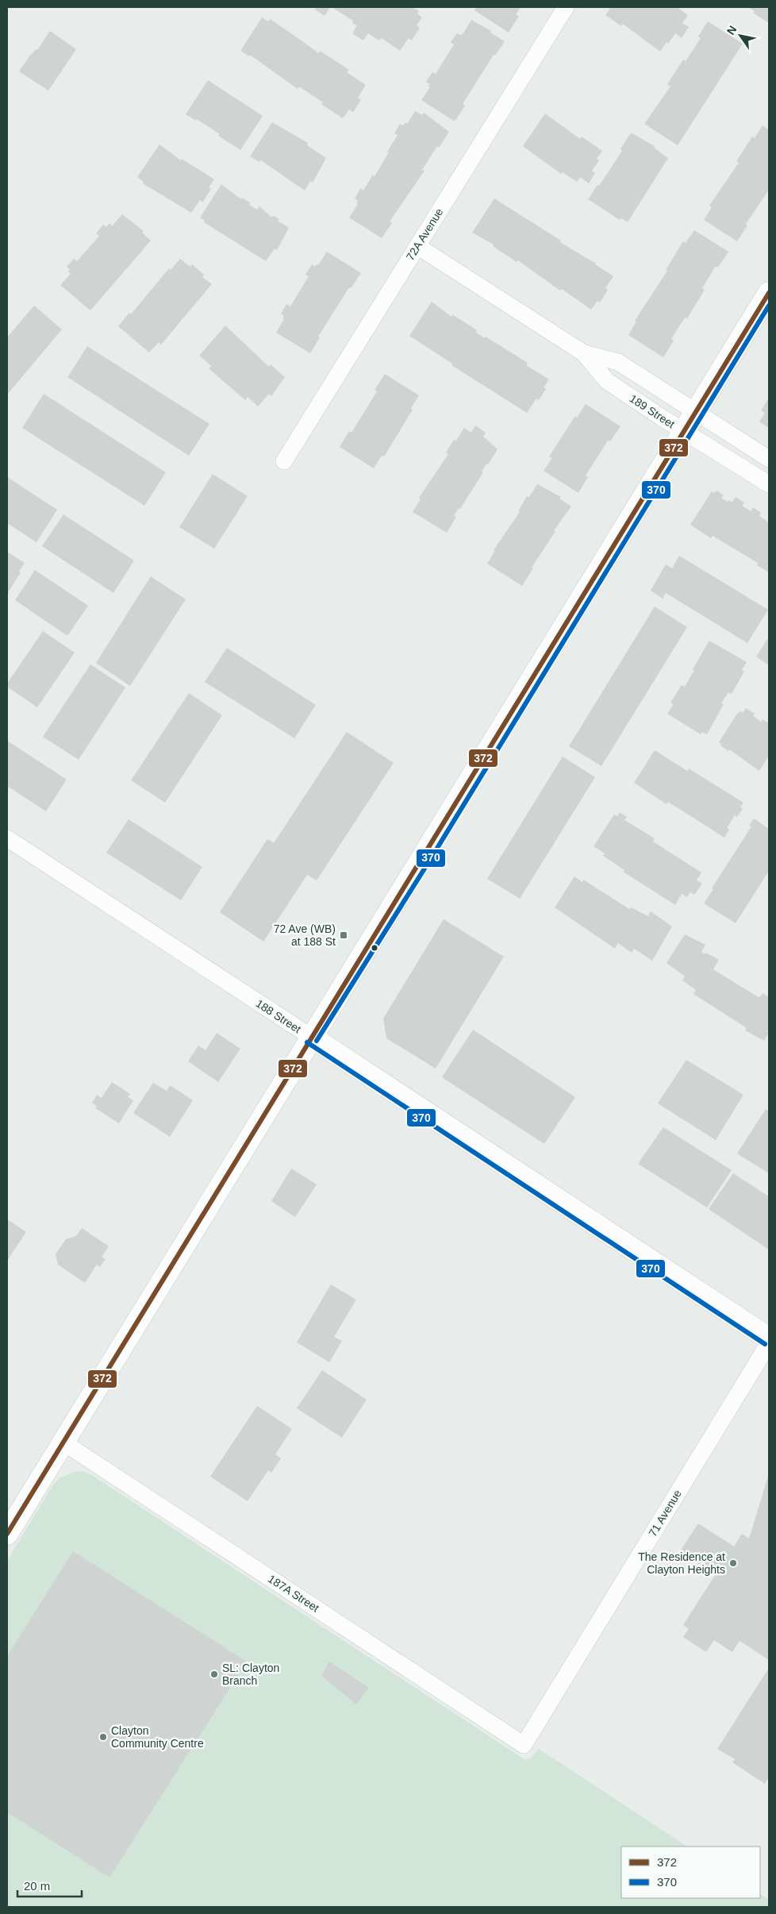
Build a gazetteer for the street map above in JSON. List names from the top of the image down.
{
  "streets": {
    "main road": ["188 Street"],
    "street": [
      "72A Avenue",
      "189 Street",
      "71 Avenue",
      "187A Street"
    ]
  },
  "crossings": [
    ["72A Avenue", "189 Street"],
    ["71 Avenue", "187A Street"]
  ],
  "places": {
    "transit": ["72 Ave (WB) at 188 St"],
    "other": ["The Residence at Clayton Heights", "SL: Clayton Branch", "Clayton Community Centre"]
  },
  "lines": ["transit line 372", "transit line 370"],
  "legend": ["372", "370"],
  "scale_bar": "20 m",
  "north": "top left"
}
